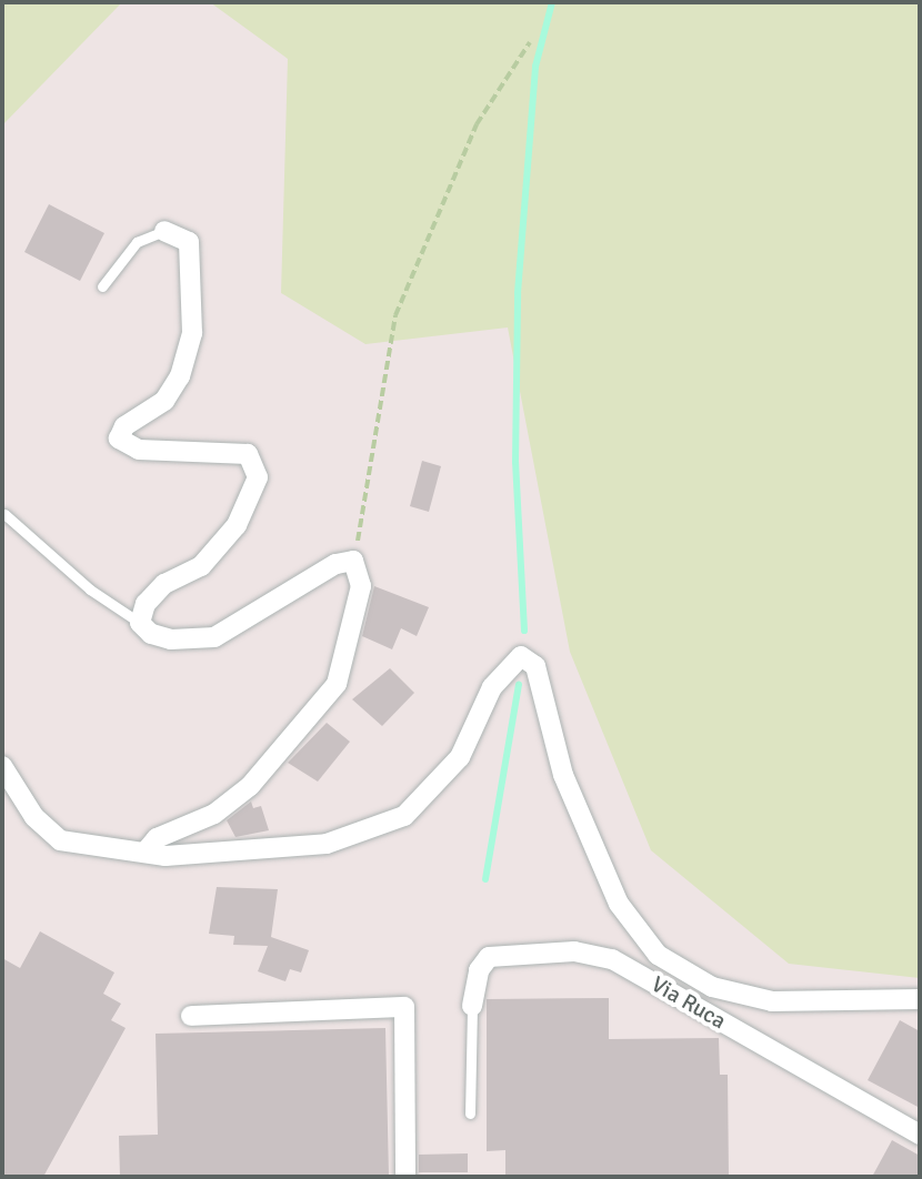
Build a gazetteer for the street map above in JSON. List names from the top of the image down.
{
  "streets": {
    "street": ["Via Ruca"]
  }
}
